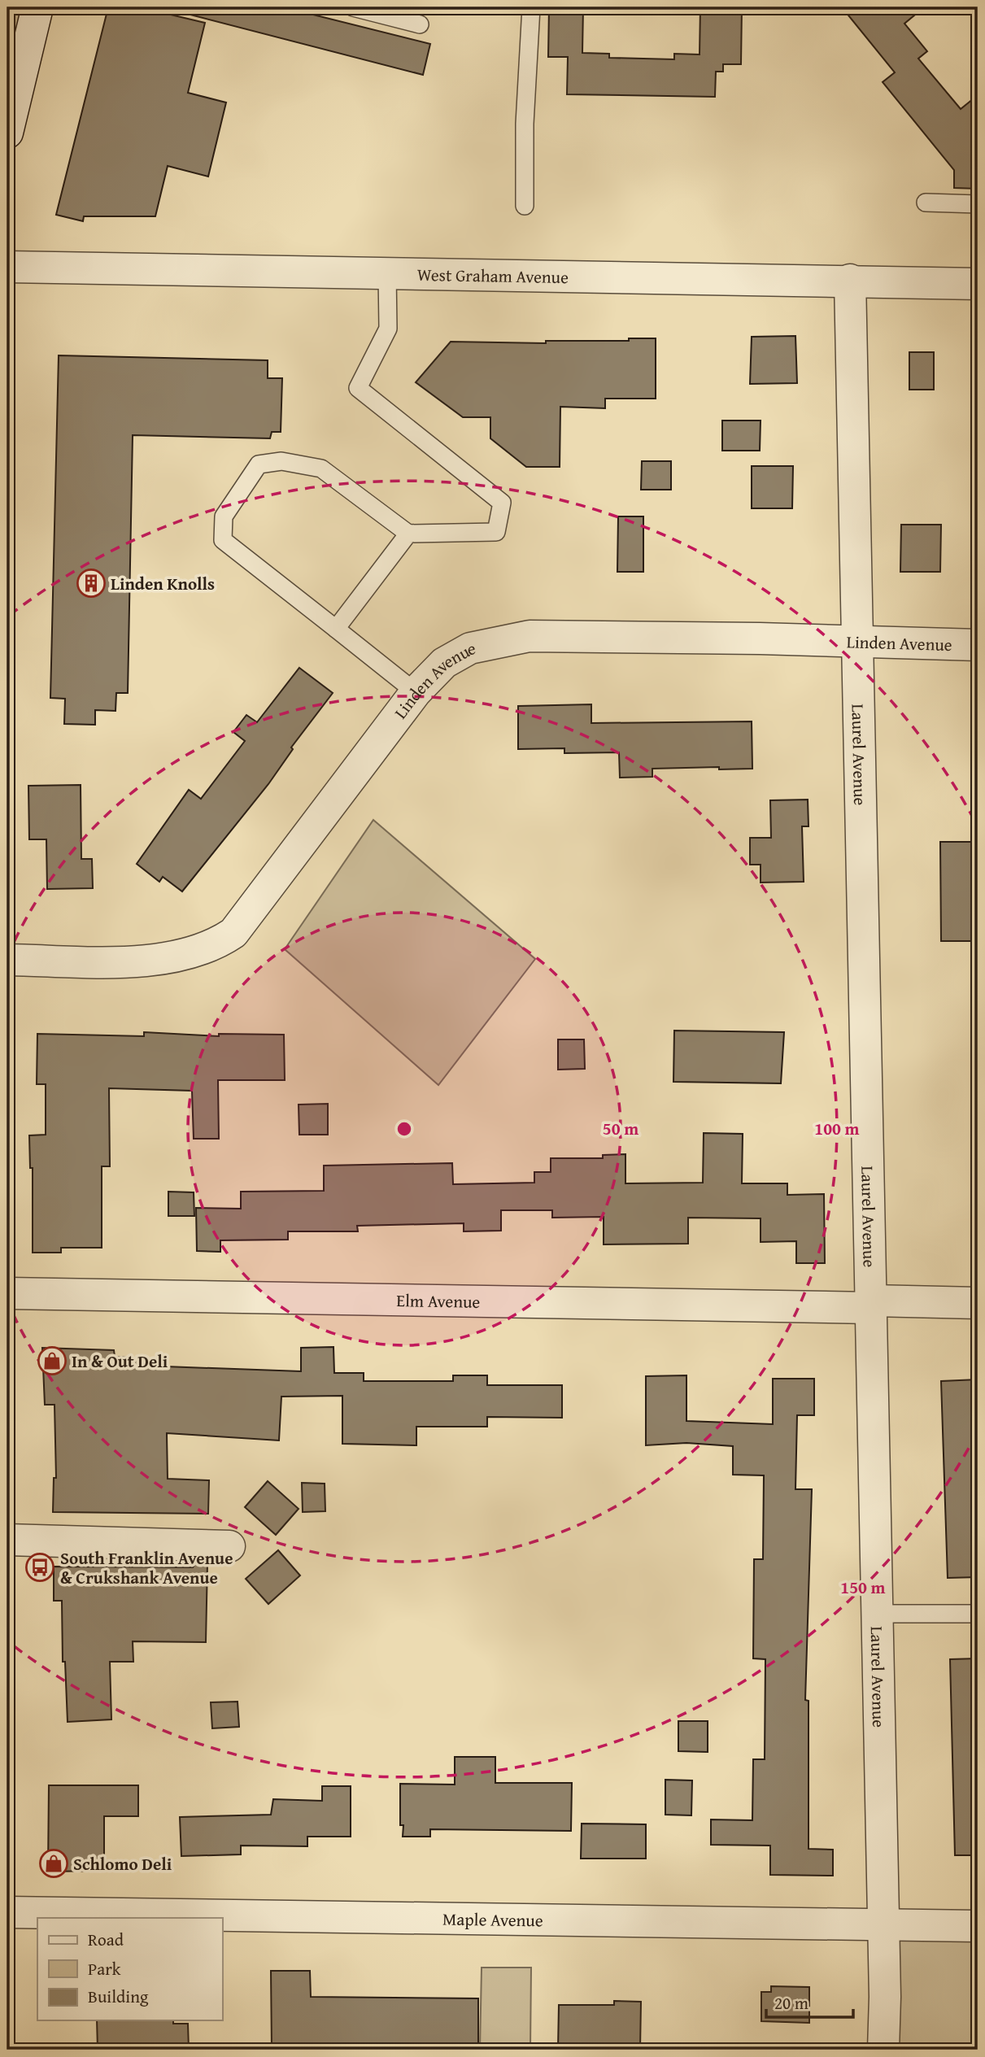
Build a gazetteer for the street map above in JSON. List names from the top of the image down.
{
  "streets": {
    "street": [
      "West Graham Avenue",
      "Linden Avenue",
      "Laurel Avenue",
      "Elm Avenue",
      "Maple Avenue"
    ]
  },
  "crossings": [
    ["West Graham Avenue", "Laurel Avenue"],
    ["Linden Avenue", "Laurel Avenue"],
    ["Laurel Avenue", "Elm Avenue"],
    ["Laurel Avenue", "Maple Avenue"]
  ],
  "places": {
    "building": ["Linden Knolls"],
    "shop": ["In & Out Deli", "Schlomo Deli"],
    "bus stop": ["South Franklin Avenue & Crukshank Avenue"]
  },
  "legend": ["Road", "Park", "Building"],
  "scale_bar": "20 m",
  "rings": ["50 m", "100 m", "150 m"]
}
